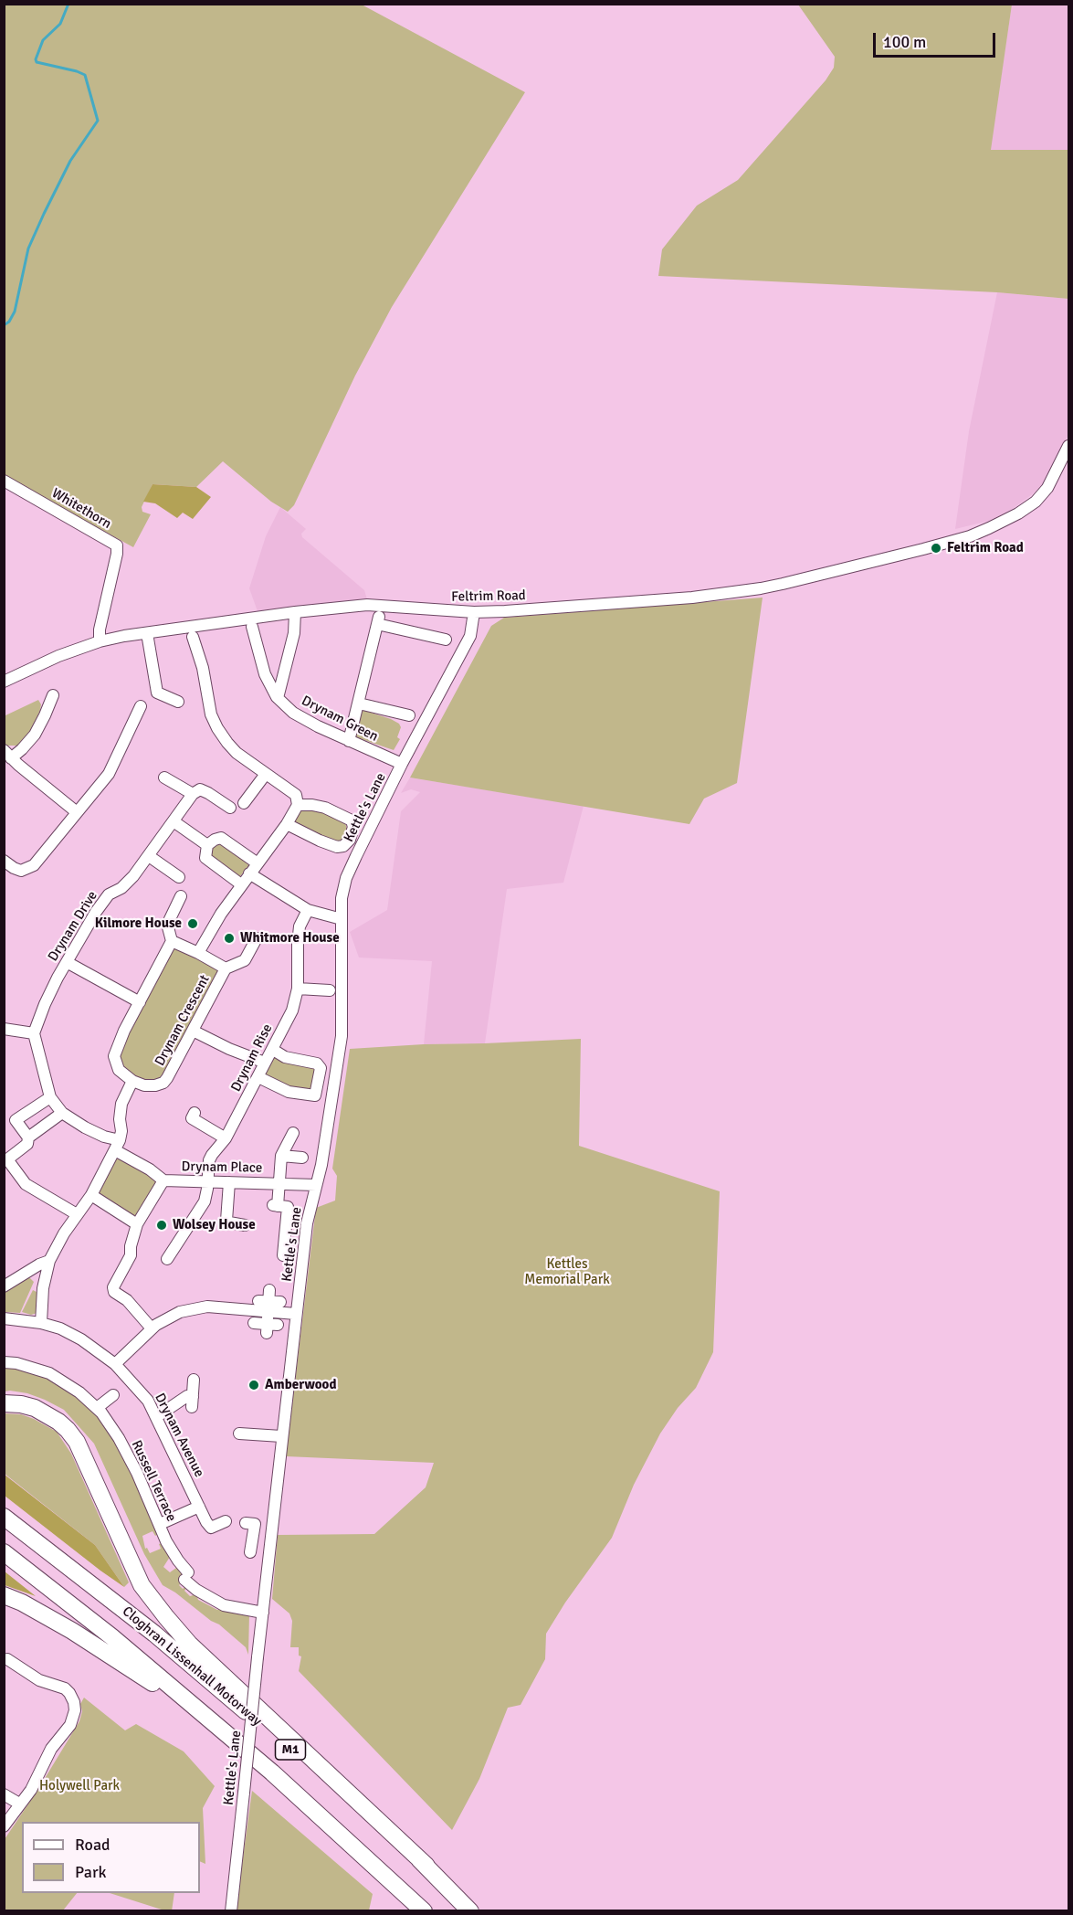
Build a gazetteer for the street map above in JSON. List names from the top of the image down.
{
  "streets": {
    "highway": ["Cloghran Lissenhall Motorway", "M1"],
    "street": [
      "Whitethorn",
      "Feltrim Road",
      "Drynam Green",
      "Kettle's Lane",
      "Drynam Drive",
      "Drynam Crescent",
      "Drynam Rise",
      "Drynam Place",
      "Drynam Avenue",
      "Russell Terrace"
    ]
  },
  "crossings": [
    ["Whitethorn", "Feltrim Road"],
    ["Feltrim Road", "Kettle's Lane"],
    ["Drynam Green", "Kettle's Lane"],
    ["Kettle's Lane", "Drynam Place"],
    ["Kettle's Lane", "Russell Terrace"],
    ["Drynam Rise", "Drynam Place"]
  ],
  "parks": ["Kettles Memorial Park", "Holywell Park"],
  "places": [
    "Feltrim Road",
    "Kilmore House",
    "Whitmore House",
    "Wolsey House",
    "Amberwood"
  ],
  "legend": ["Road", "Park"],
  "scale_bar": "100 m"
}
